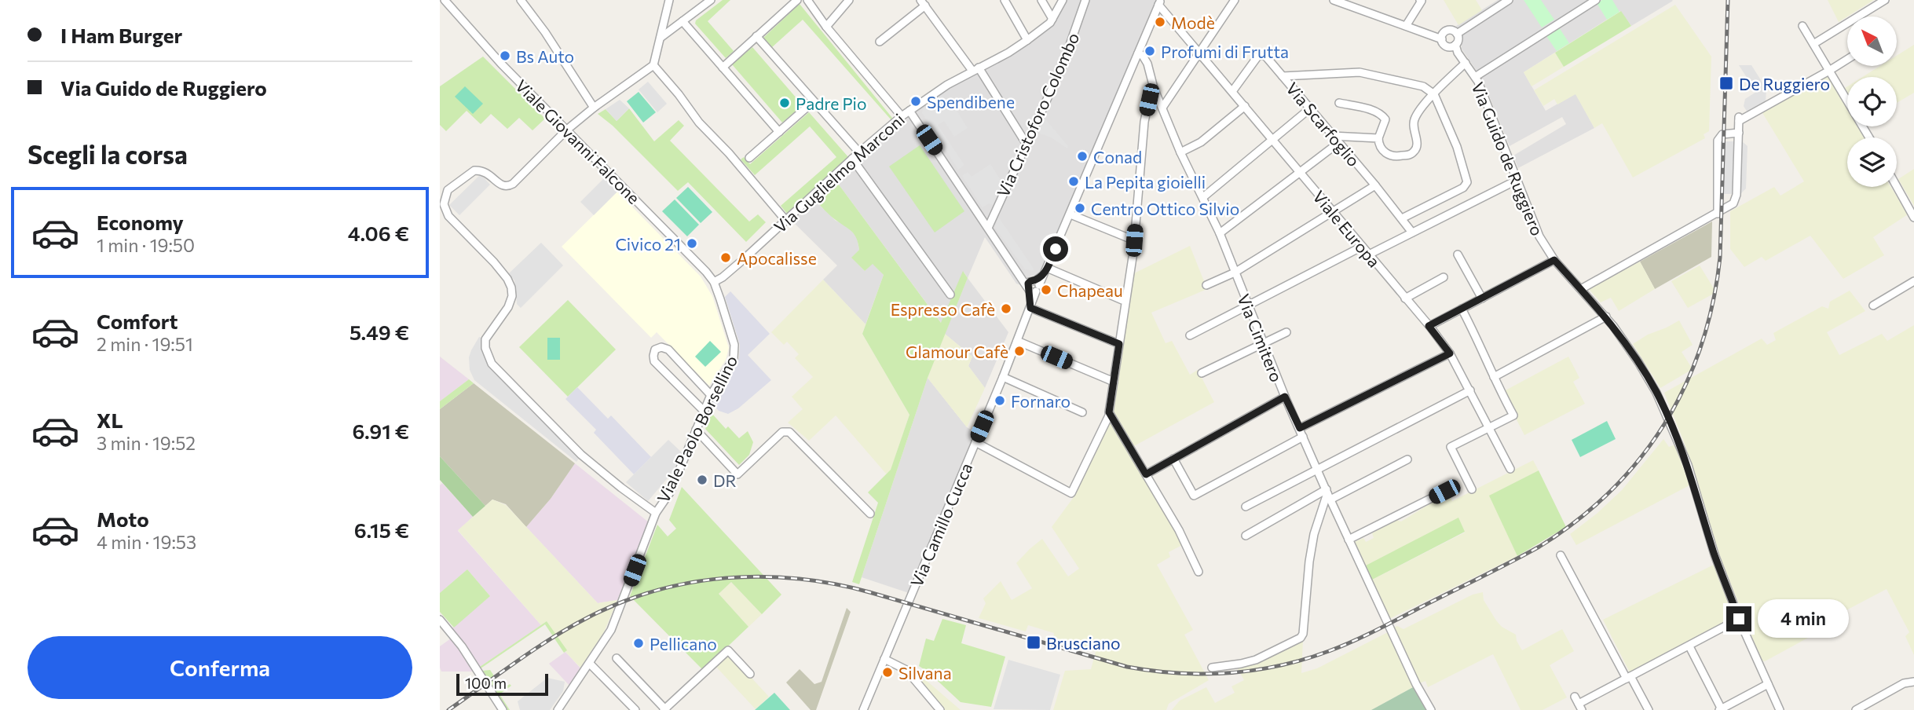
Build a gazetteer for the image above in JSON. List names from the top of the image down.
{
  "streets": {
    "street": [
      "Via Cristoforo Colombo",
      "Via Scarfoglio",
      "Viale Giovanni Falcone",
      "Via Guido de Ruggiero",
      "Via Guglielmo Marconi",
      "Viale Europa",
      "Via Cimitero",
      "Viale Paolo Borsellino",
      "Via Camillo Cucca"
    ]
  },
  "crossings": [
    ["Via Scarfoglio", "Viale Europa"],
    ["Viale Giovanni Falcone", "Via Guglielmo Marconi"],
    ["Viale Giovanni Falcone", "Viale Paolo Borsellino"],
    ["Via Guglielmo Marconi", "Viale Paolo Borsellino"]
  ],
  "places": {
    "other": [
      "Modè",
      "Profumi di Frutta",
      "Bs Auto",
      "Spendibene",
      "Padre Pio",
      "Conad",
      "La Pepita gioielli",
      "Centro Ottico Silvio",
      "Civico 21",
      "Apocalisse",
      "Chapeau",
      "Espresso Cafè",
      "Glamour Cafè",
      "Fornaro",
      "DR",
      "Pellicano",
      "Silvana"
    ],
    "transit": ["De Ruggiero", "Brusciano"]
  },
  "scale_bar": "100 m",
  "north": "top left",
  "page": {
    "banner": ["I Ham Burger", "Via Guido de Ruggiero"],
    "heading": "Scegli la corsa",
    "list": [
      {
        "name": "Economy",
        "note": "1 min · 19:50",
        "value": "4.06 €"
      },
      {
        "name": "Comfort",
        "note": "2 min · 19:51",
        "value": "5.49 €"
      },
      {
        "name": "XL",
        "note": "3 min · 19:52",
        "value": "6.91 €"
      },
      {
        "name": "Moto",
        "note": "4 min · 19:53",
        "value": "6.15 €"
      }
    ],
    "bubble": "4 min",
    "buttons": "Conferma",
    "scale": "100 m"
  }
}
